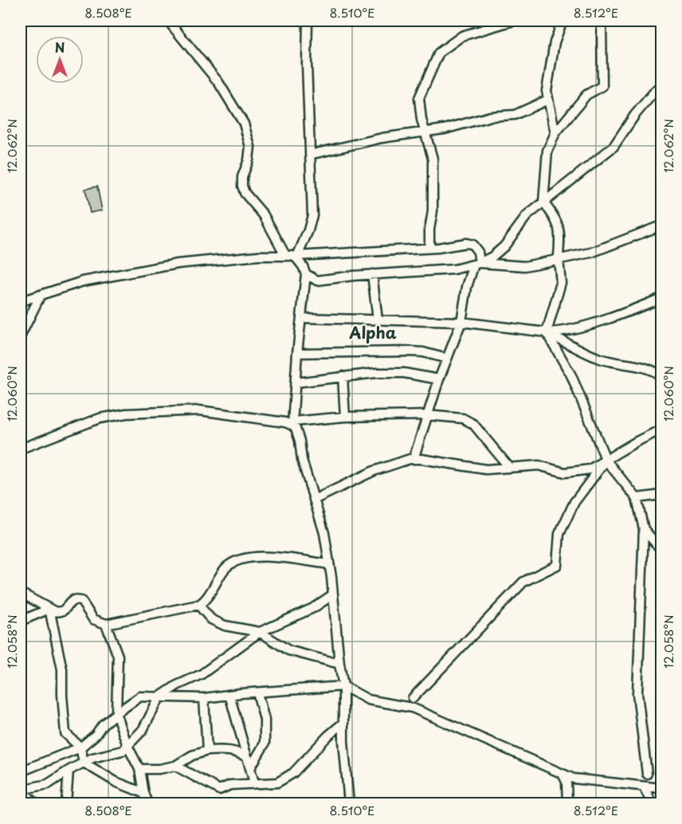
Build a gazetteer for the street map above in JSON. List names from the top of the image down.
{
  "districts": ["Alpha"],
  "north": "top",
  "coordinates": [
    "8.508°E",
    "8.510°E",
    "8.512°E",
    "12.062°N",
    "12.060°N",
    "12.058°N"
  ]
}
